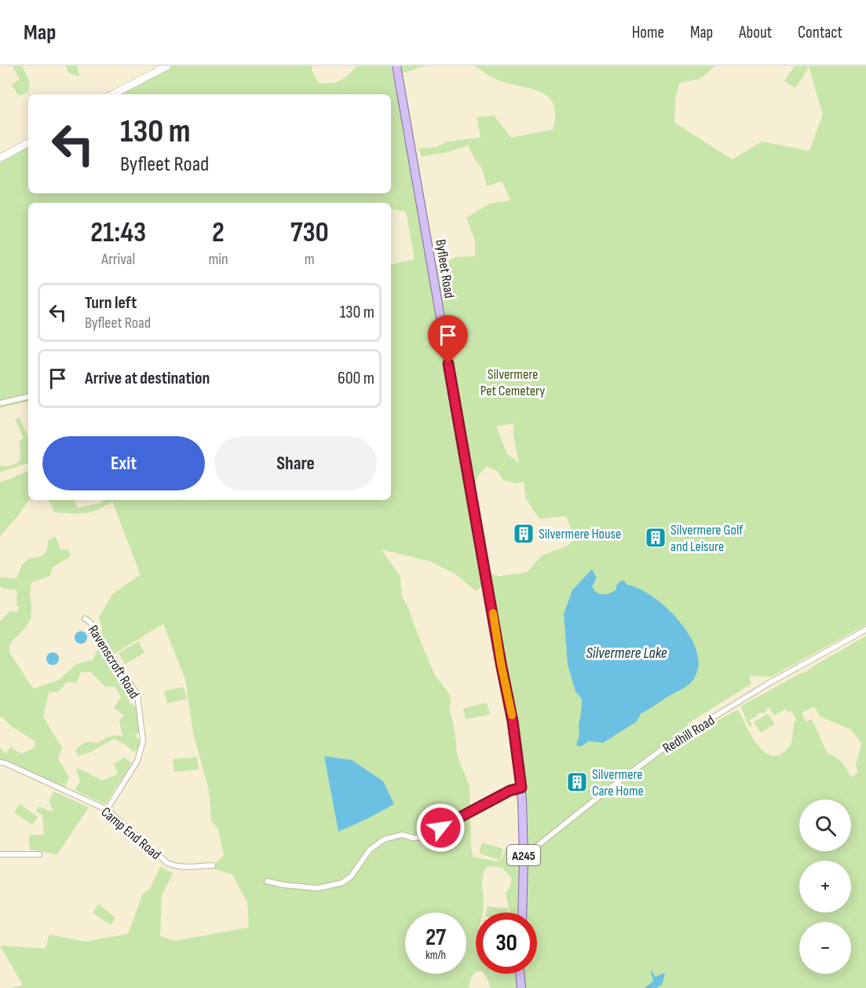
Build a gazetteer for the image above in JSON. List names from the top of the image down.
{
  "streets": {
    "main road": ["Byfleet Road", "A245"],
    "street": ["Ravenscroft Road", "Redhill Road", "Camp End Road"]
  },
  "crossings": [
    ["Byfleet Road", "Redhill Road"],
    ["Ravenscroft Road", "Camp End Road"]
  ],
  "water": ["Silvermere Lake"],
  "parks": ["Silvermere Pet Cemetery"],
  "places": {
    "building": ["Silvermere House", "Silvermere Golf and Leisure", "Silvermere Care Home"]
  },
  "page": {
    "header": "Map",
    "nav": [
      "Home",
      "Map",
      "About",
      "Contact"
    ],
    "turn": ["130 m", "Byfleet Road"],
    "eta": [
      "21:43",
      "Arrival",
      "2",
      "min",
      "730",
      "m"
    ],
    "list": [
      {
        "name": "Turn left",
        "note": "Byfleet Road",
        "value": "130 m"
      },
      {
        "name": "Arrive at destination",
        "value": "600 m"
      }
    ],
    "buttons": ["Exit", "Share"],
    "map_buttons": ["+", "−"],
    "speed": "27 km/h",
    "limit": "30"
  }
}
